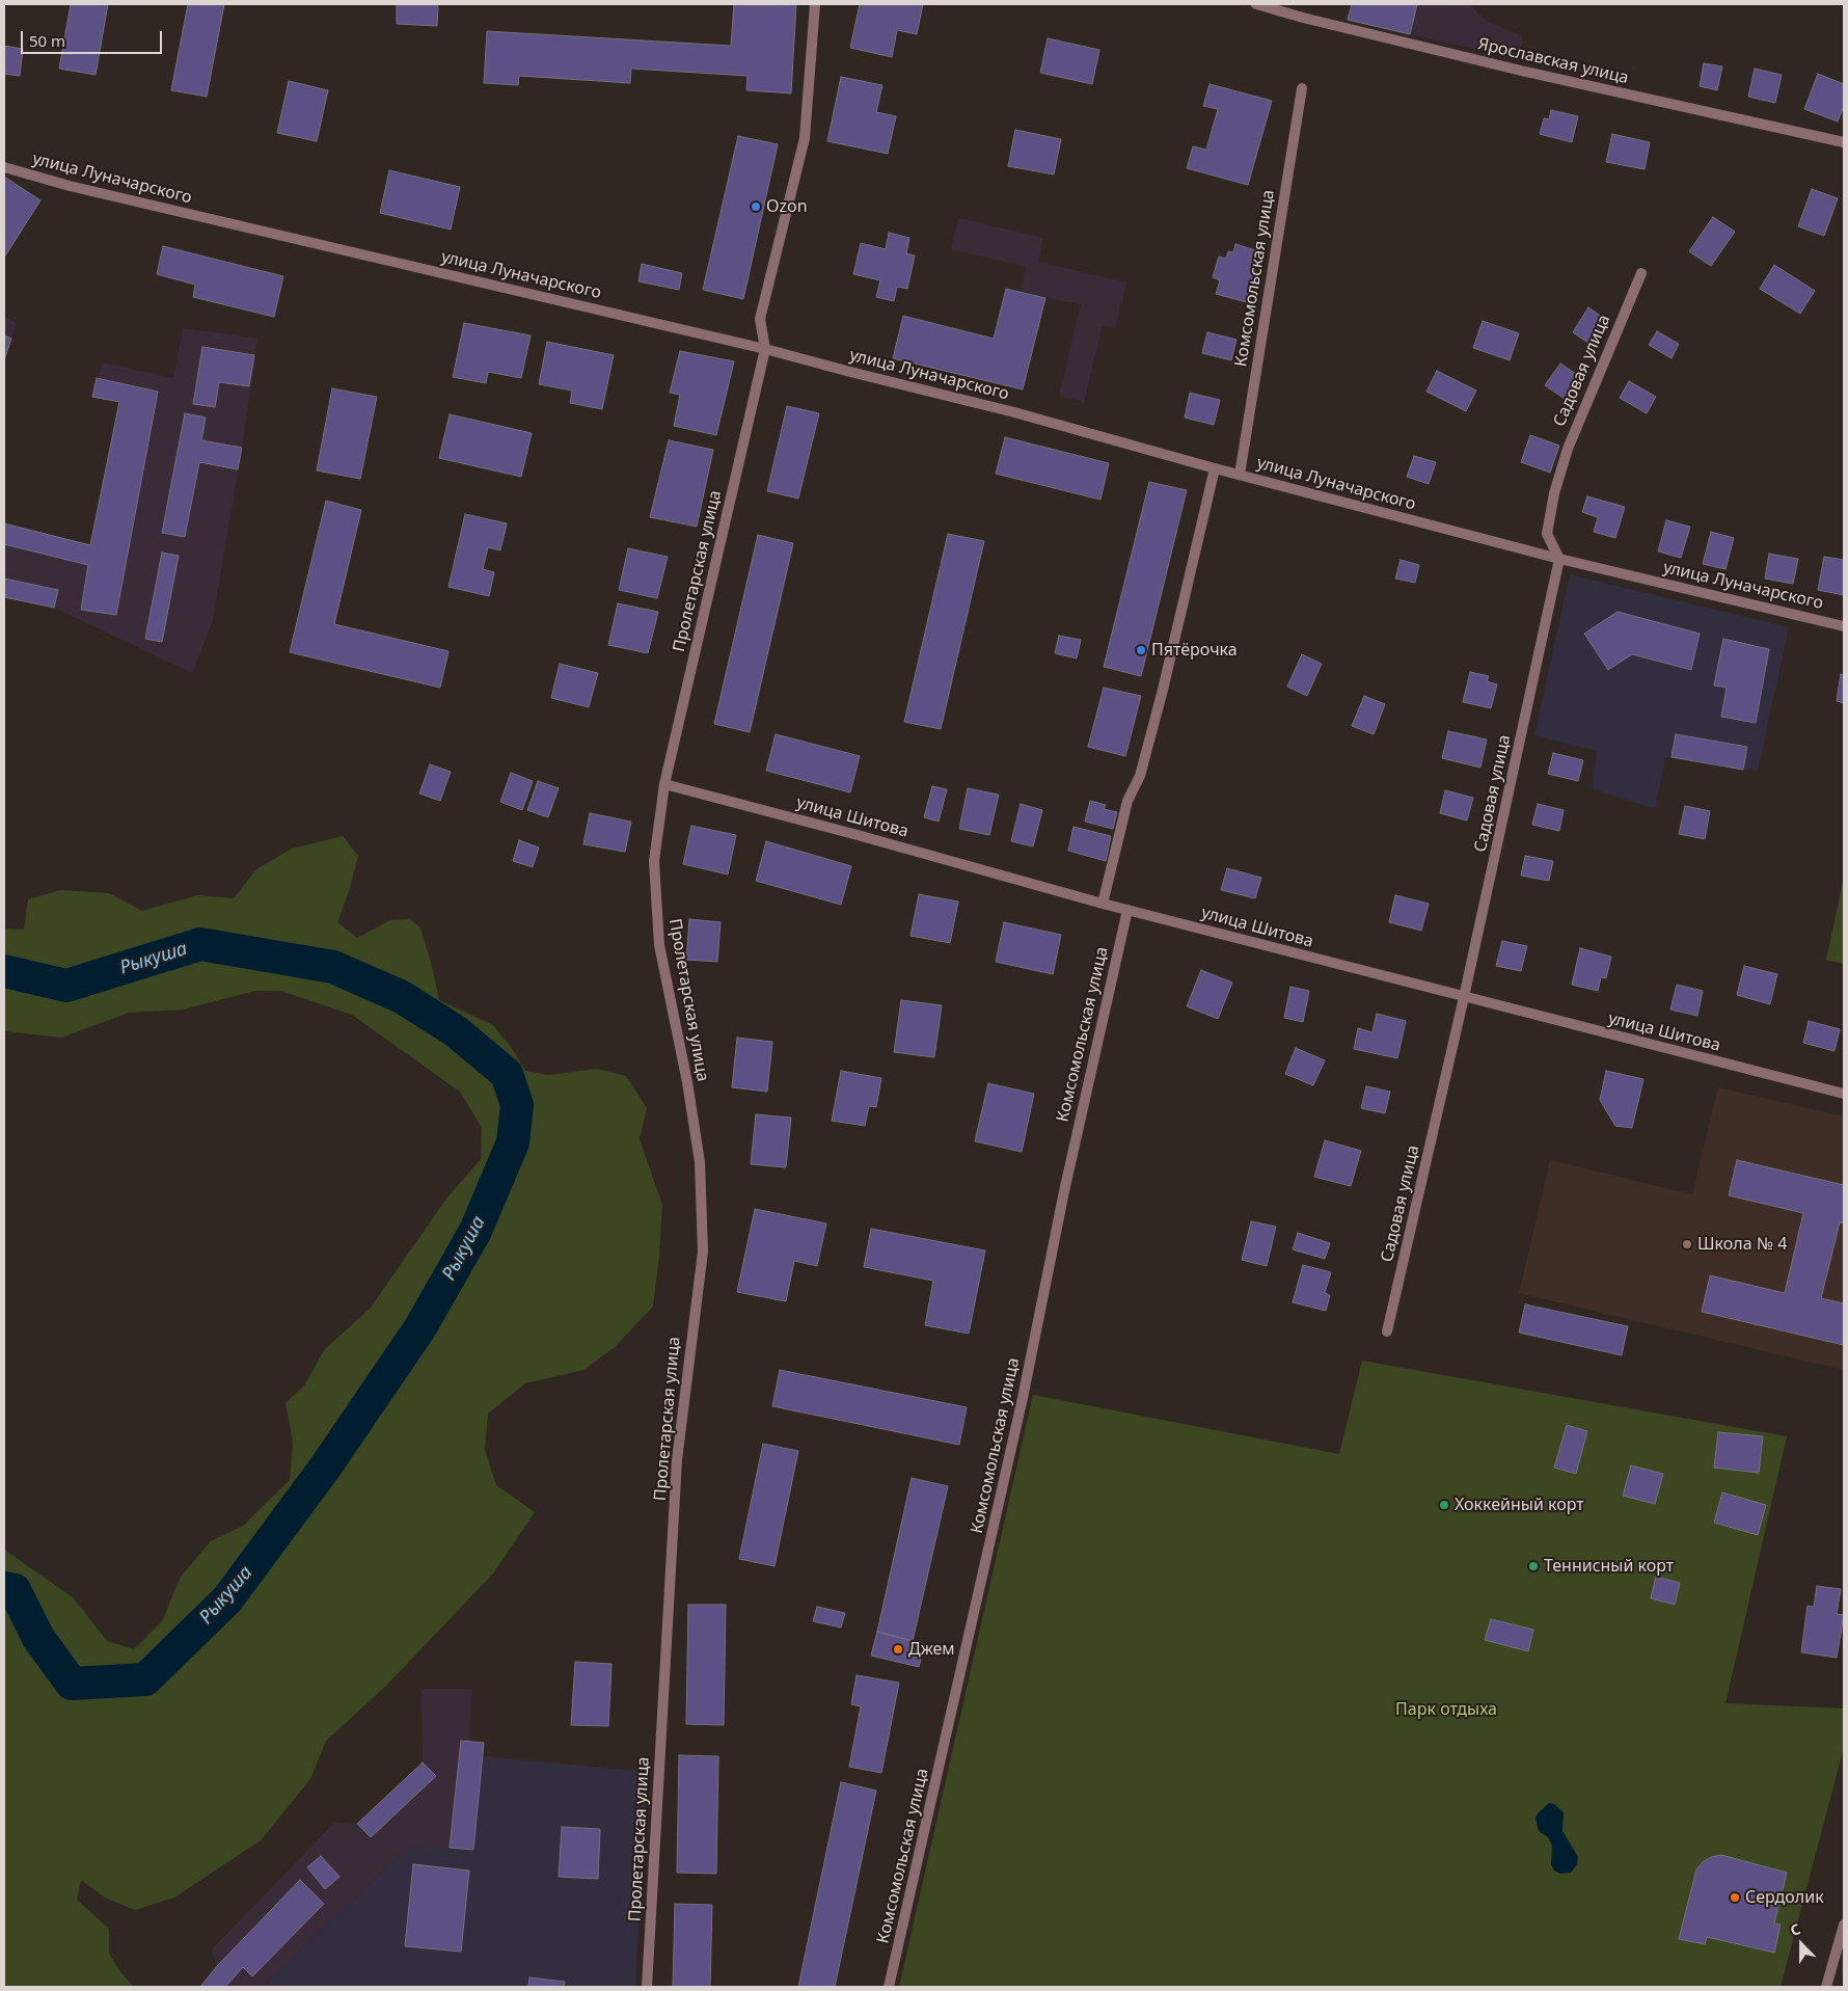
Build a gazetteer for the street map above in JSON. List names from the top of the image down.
{
  "streets": {
    "street": [
      "Ярославская улица",
      "улица Луначарского",
      "Комсомольская улица",
      "Садовая улица",
      "Пролетарская улица",
      "улица Шитова"
    ]
  },
  "crossings": [
    ["улица Луначарского", "Комсомольская улица"],
    ["улица Луначарского", "Садовая улица"],
    ["улица Луначарского", "Пролетарская улица"],
    ["Комсомольская улица", "улица Шитова"],
    ["Садовая улица", "улица Шитова"],
    ["Пролетарская улица", "улица Шитова"]
  ],
  "water": ["Рыкуша"],
  "parks": ["Парк отдыха"],
  "places": [
    "Ozon",
    "Пятёрочка",
    "Школа № 4",
    "Хоккейный корт",
    "Теннисный корт",
    "Джем",
    "Сердолик"
  ],
  "scale_bar": "50 m",
  "north": "top"
}
